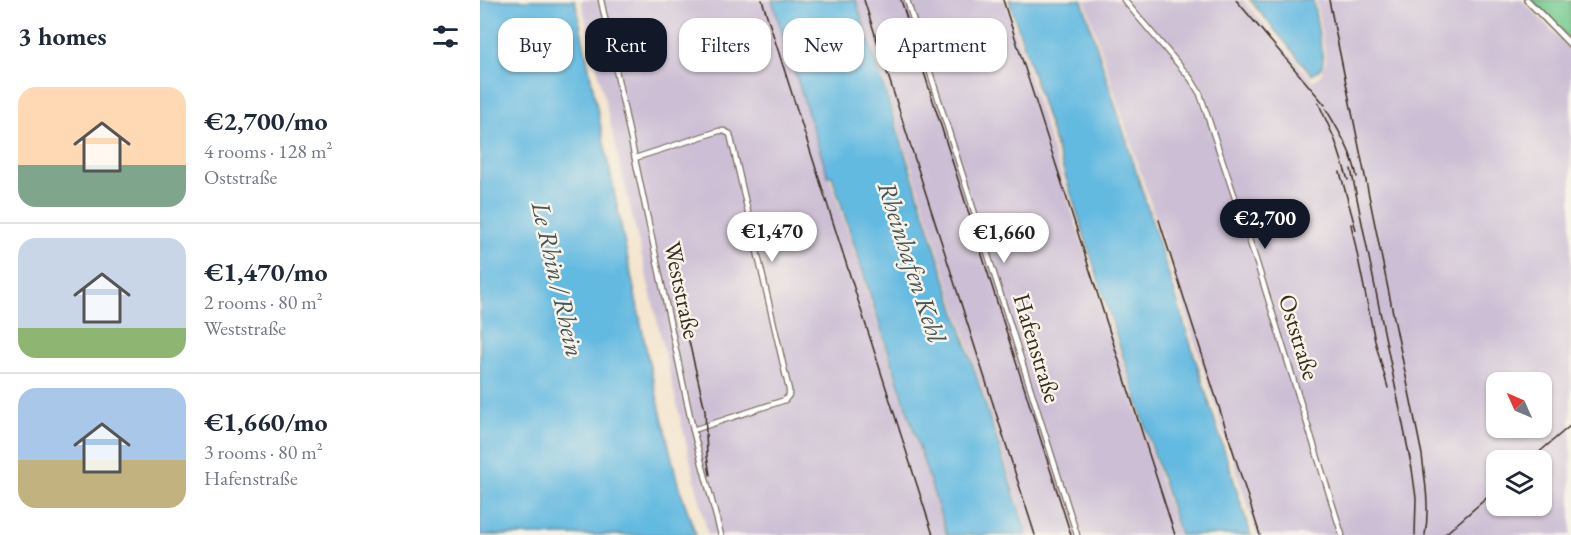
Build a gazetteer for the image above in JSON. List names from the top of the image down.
{
  "streets": {
    "street": ["Weststraße", "Oststraße", "Hafenstraße"]
  },
  "water": ["Rheinhafen Kehl", "Le Rhin / Rhein"],
  "north": "top left",
  "page": {
    "heading": "3 homes",
    "chip": [
      "Buy",
      "Rent",
      "Filters",
      "New",
      "Apartment"
    ],
    "list": [
      {
        "name": "€2,700/mo",
        "note": "4 rooms · 128 m² · Oststraße"
      },
      {
        "name": "€1,470/mo",
        "note": "2 rooms · 80 m² · Weststraße"
      },
      {
        "name": "€1,660/mo",
        "note": "3 rooms · 80 m² · Hafenstraße"
      }
    ],
    "price": ["€2,700", "€1,470", "€1,660"]
  }
}
